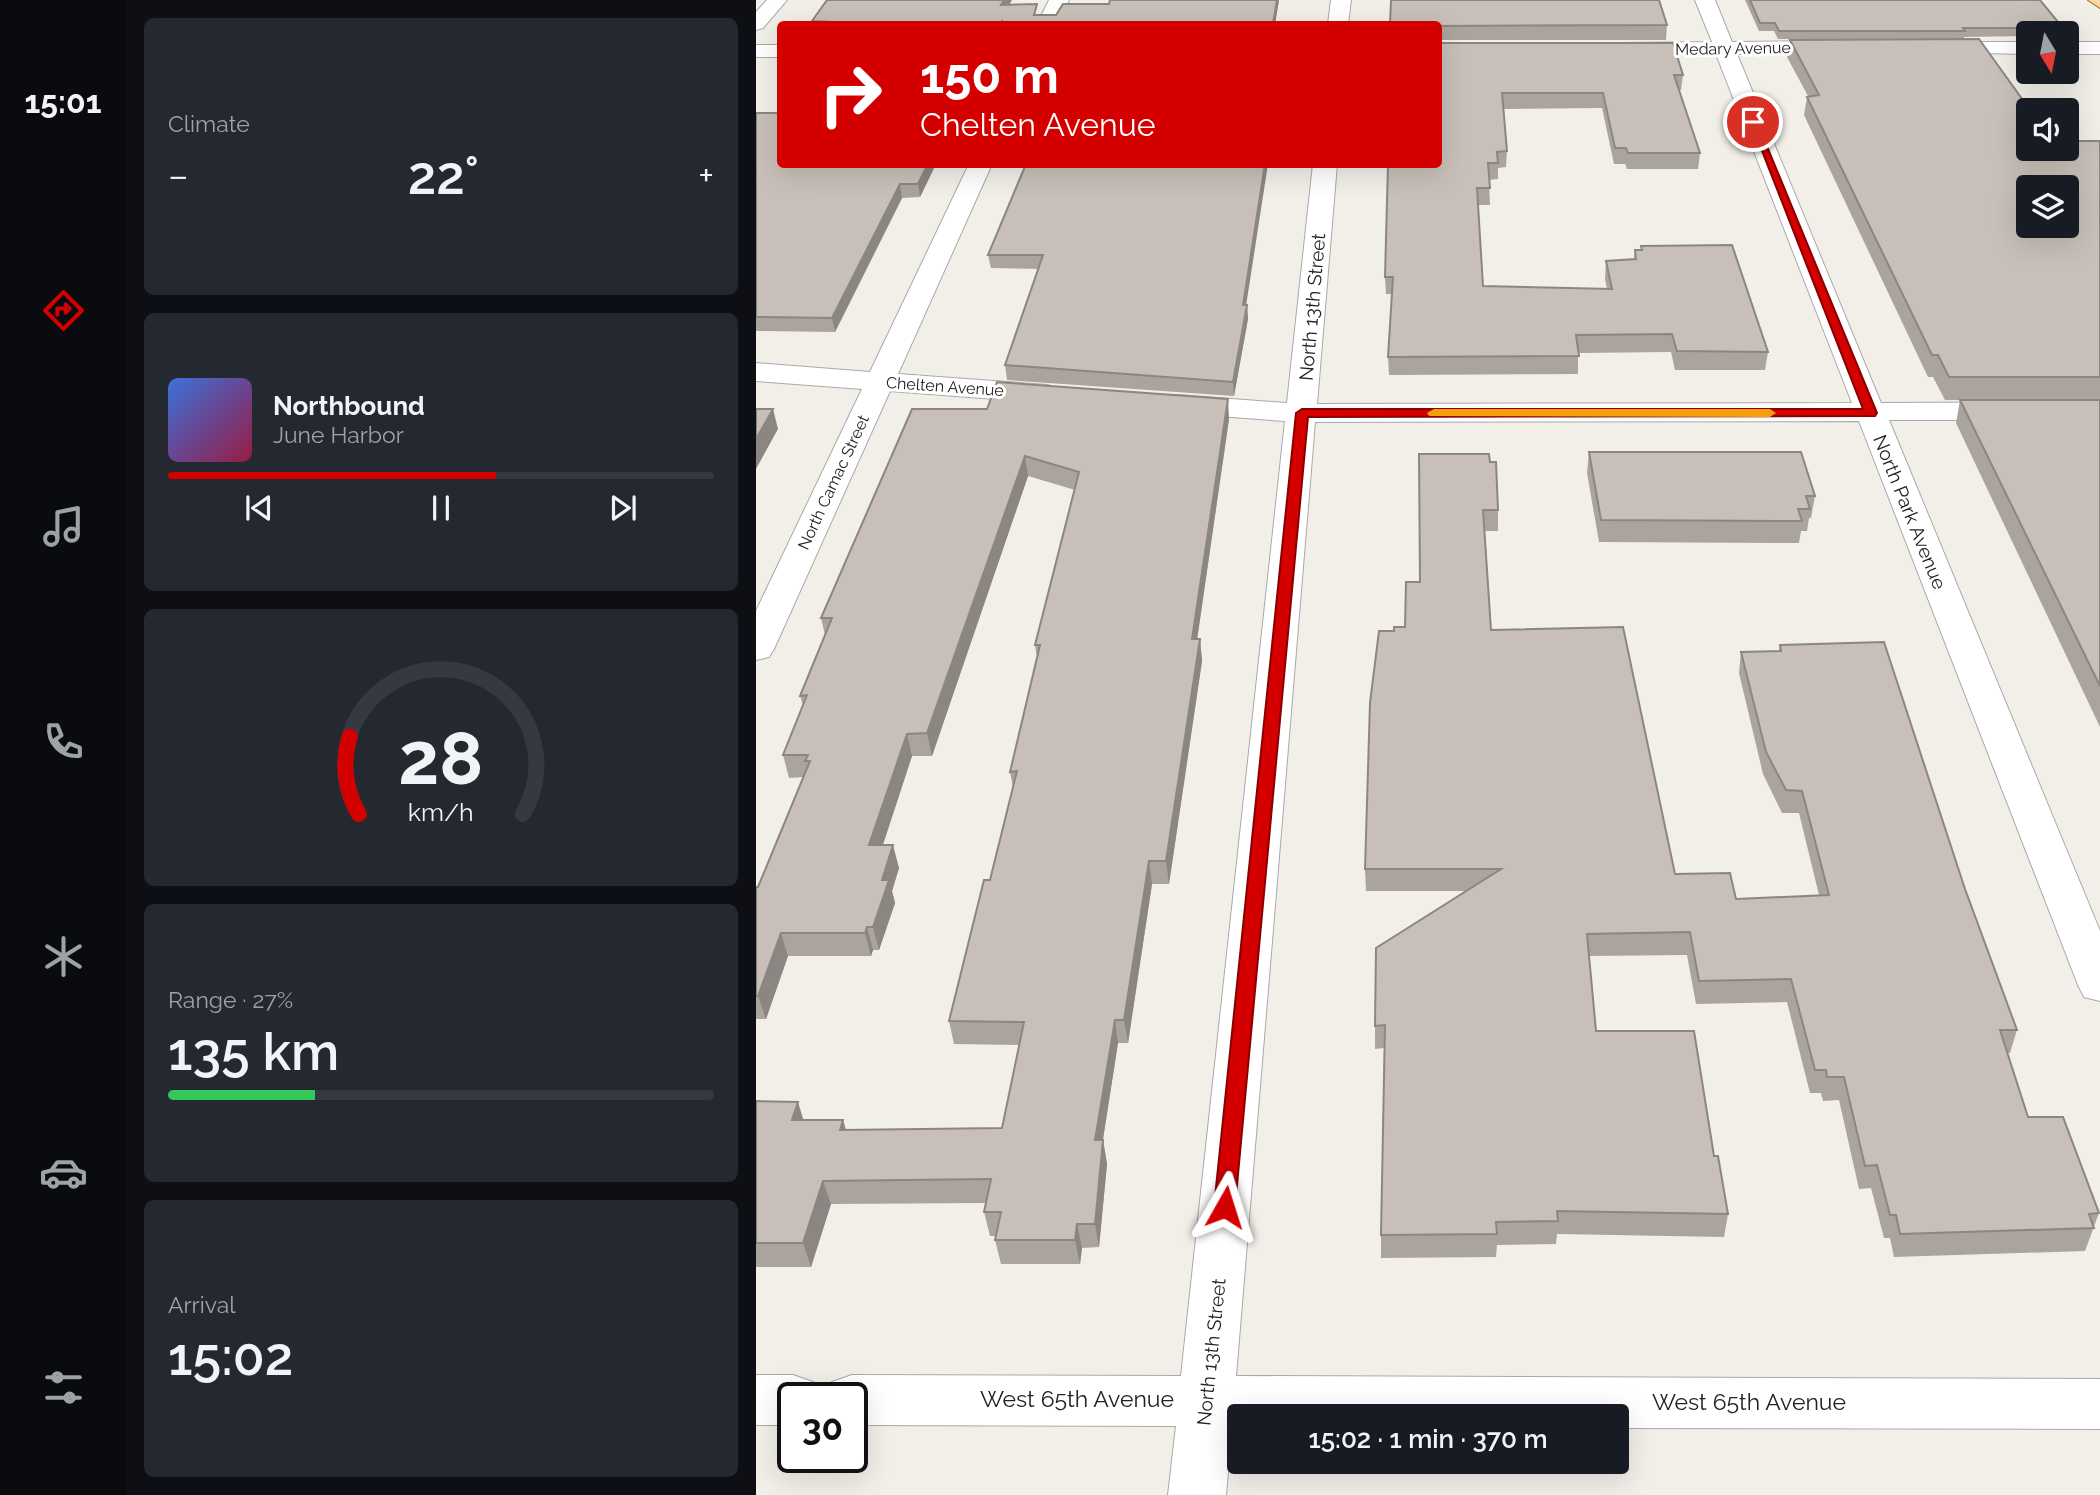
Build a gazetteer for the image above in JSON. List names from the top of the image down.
{
  "streets": {
    "street": [
      "Medary Avenue",
      "North 13th Street",
      "Chelten Avenue",
      "North Camac Street",
      "North Park Avenue",
      "West 65th Avenue"
    ]
  },
  "crossings": [
    ["Medary Avenue", "North Park Avenue"],
    ["North 13th Street", "West 65th Avenue"],
    ["Chelten Avenue", "North Camac Street"]
  ],
  "north": "bottom",
  "page": {
    "tabs": "15:01",
    "tile": [
      "Climate",
      ["Range · 27%", "135 km"],
      ["Arrival", "15:02"]
    ],
    "turn": ["150 m", "Chelten Avenue"],
    "heat": ["−", "22°", "+"],
    "song": ["Northbound", "June Harbor"],
    "limit": "30",
    "trip": "15:02 · 1 min · 370 m",
    "gauge": ["28", "km/h"]
  }
}
